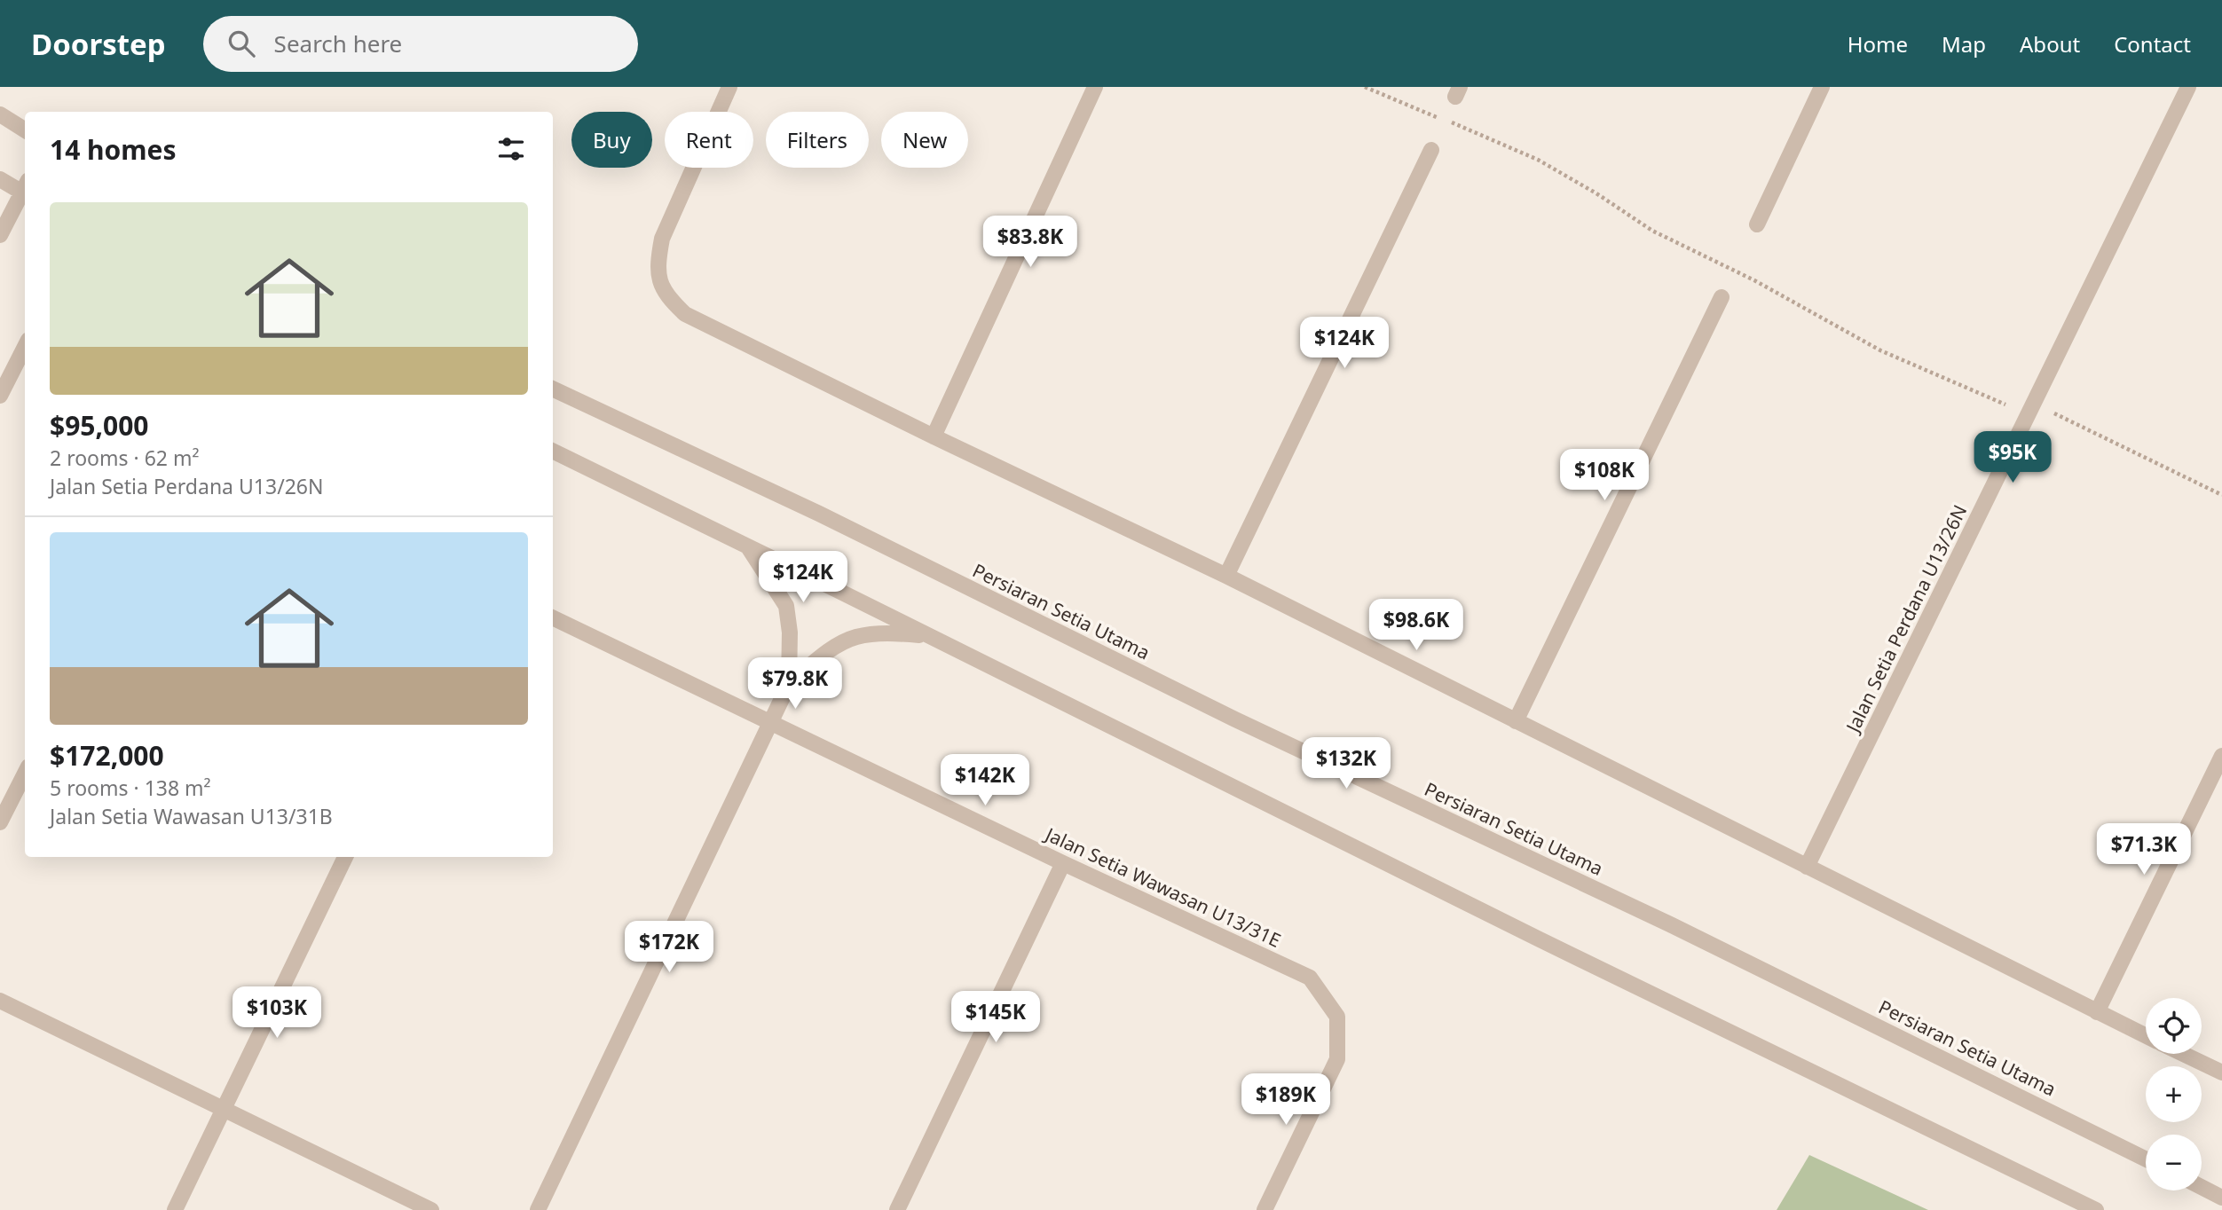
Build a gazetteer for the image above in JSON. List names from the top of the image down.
{
  "streets": {
    "street": ["Persiaran Setia Utama", "Jalan Setia Perdana U13/26N", "Jalan Setia Wawasan U13/31E"]
  },
  "page": {
    "header": "Doorstep",
    "search": "Search here",
    "nav": [
      "Home",
      "Map",
      "About",
      "Contact"
    ],
    "chip": [
      "Buy",
      "Rent",
      "Filters",
      "New"
    ],
    "heading": "14 homes",
    "list": [
      {
        "name": "$95,000",
        "note": "2 rooms · 62 m² · Jalan Setia Perdana U13/26N"
      },
      {
        "name": "$172,000",
        "note": "5 rooms · 138 m² · Jalan Setia Wawasan U13/31B"
      }
    ],
    "price": [
      "$83.8K",
      "$124K",
      "$95K",
      "$108K",
      "$124K",
      "$98.6K",
      "$79.8K",
      "$132K",
      "$142K",
      "$71.3K",
      "$172K",
      "$103K",
      "$145K",
      "$189K"
    ],
    "map_buttons": ["+", "−"]
  }
}
